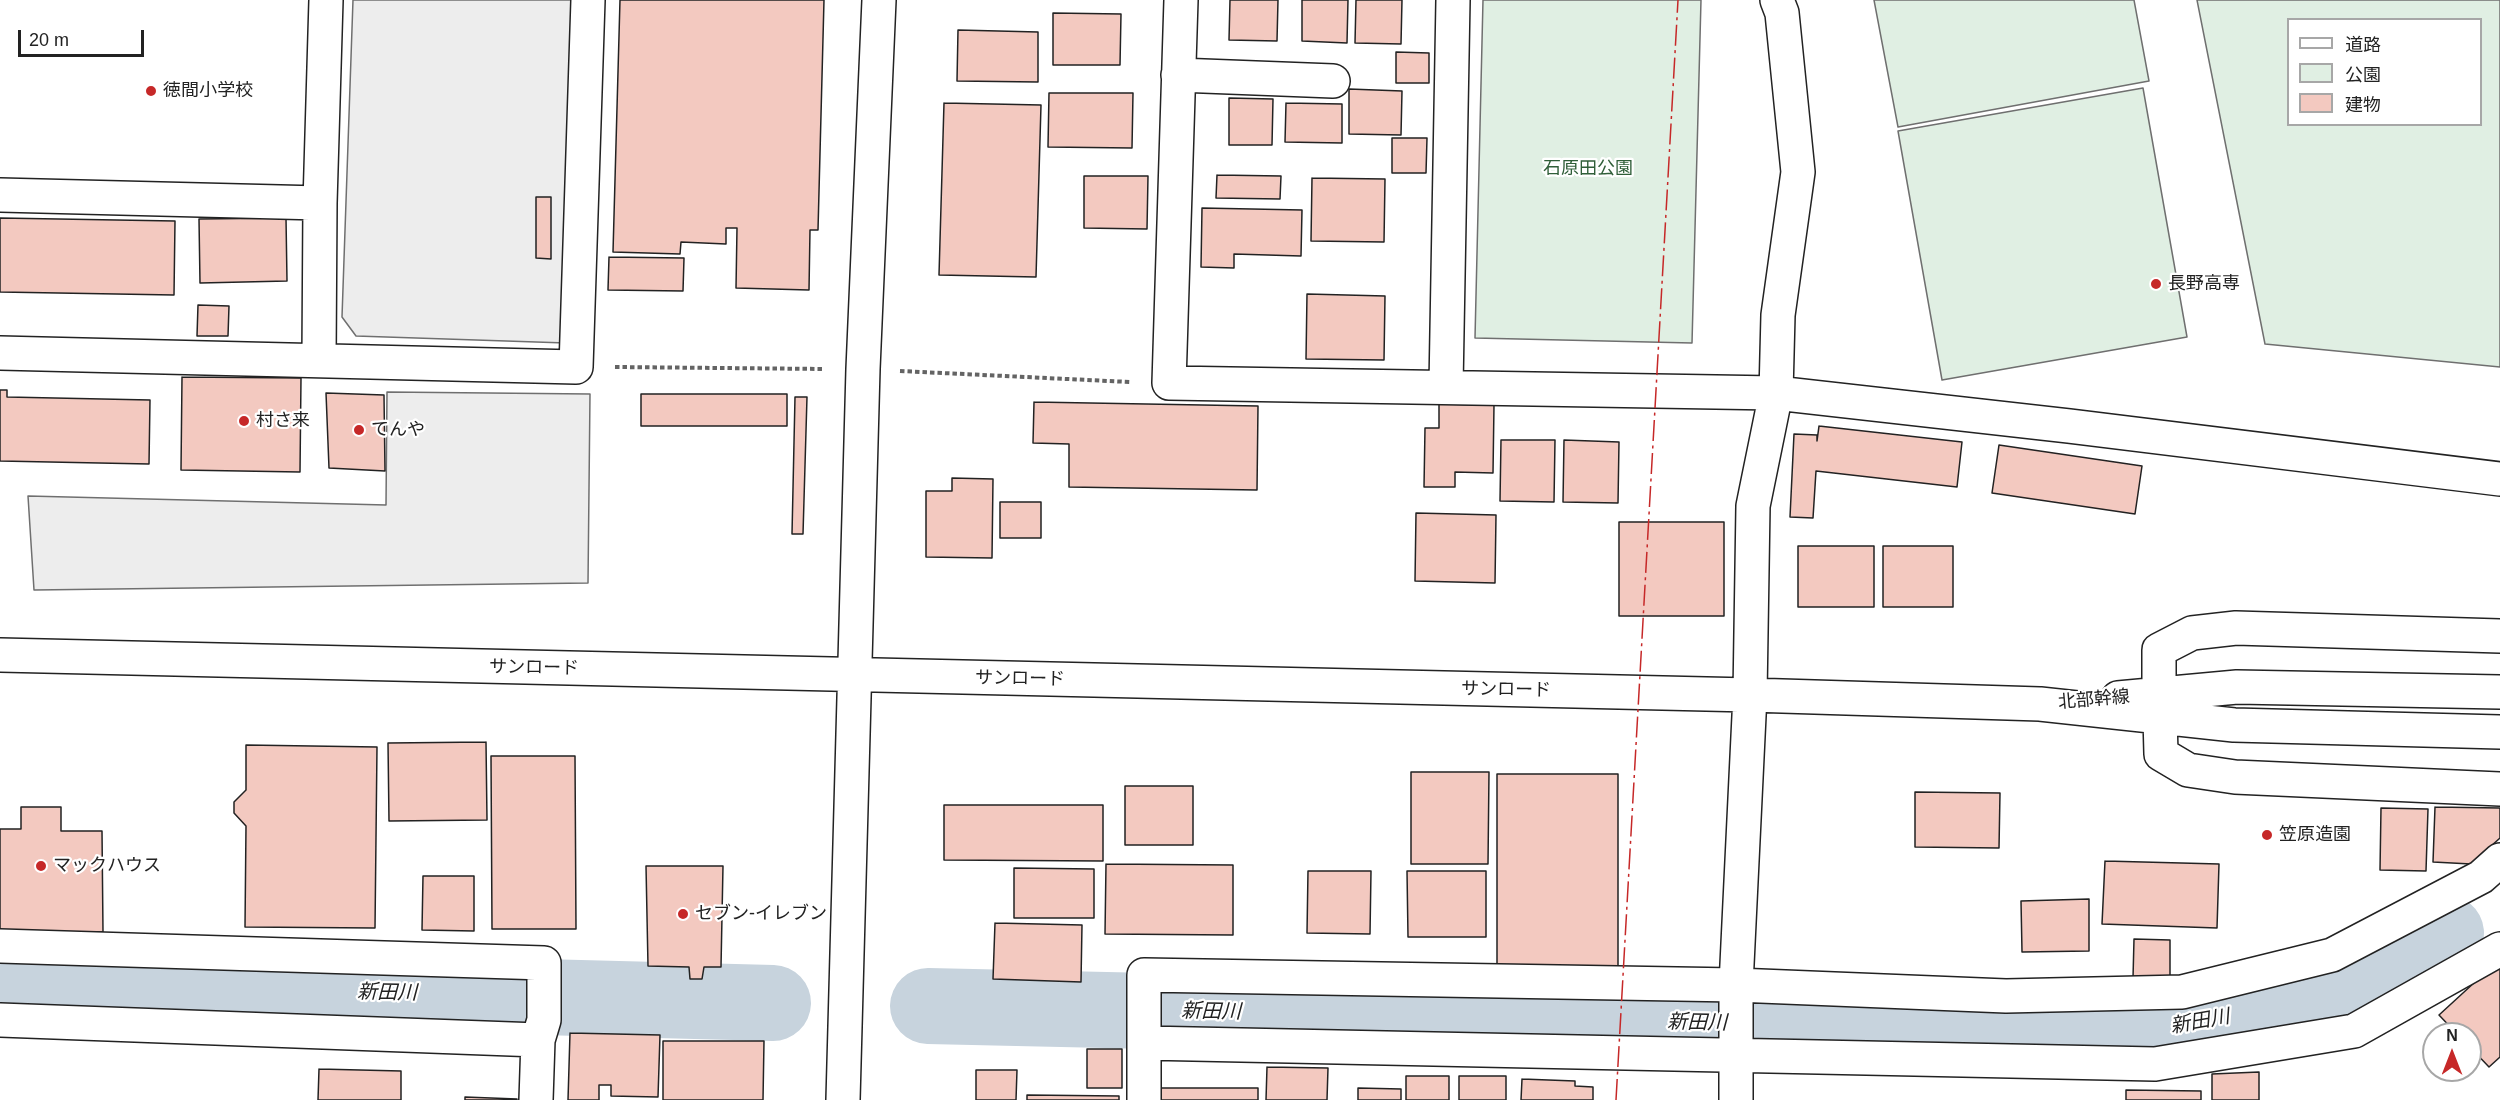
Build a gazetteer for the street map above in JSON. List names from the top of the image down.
{
  "streets": {
    "street": ["サンロード", "北部幹線"]
  },
  "crossings": [
    ["サンロード", "北部幹線"]
  ],
  "water": ["新田川"],
  "parks": ["石原田公園"],
  "places": [
    "徳間小学校",
    "長野高専",
    "村さ来",
    "てんや",
    "笠原造園",
    "マックハウス",
    "セブン-イレブン"
  ],
  "legend": ["道路", "公園", "建物"],
  "scale_bar": "20 m",
  "north": "top"
}
